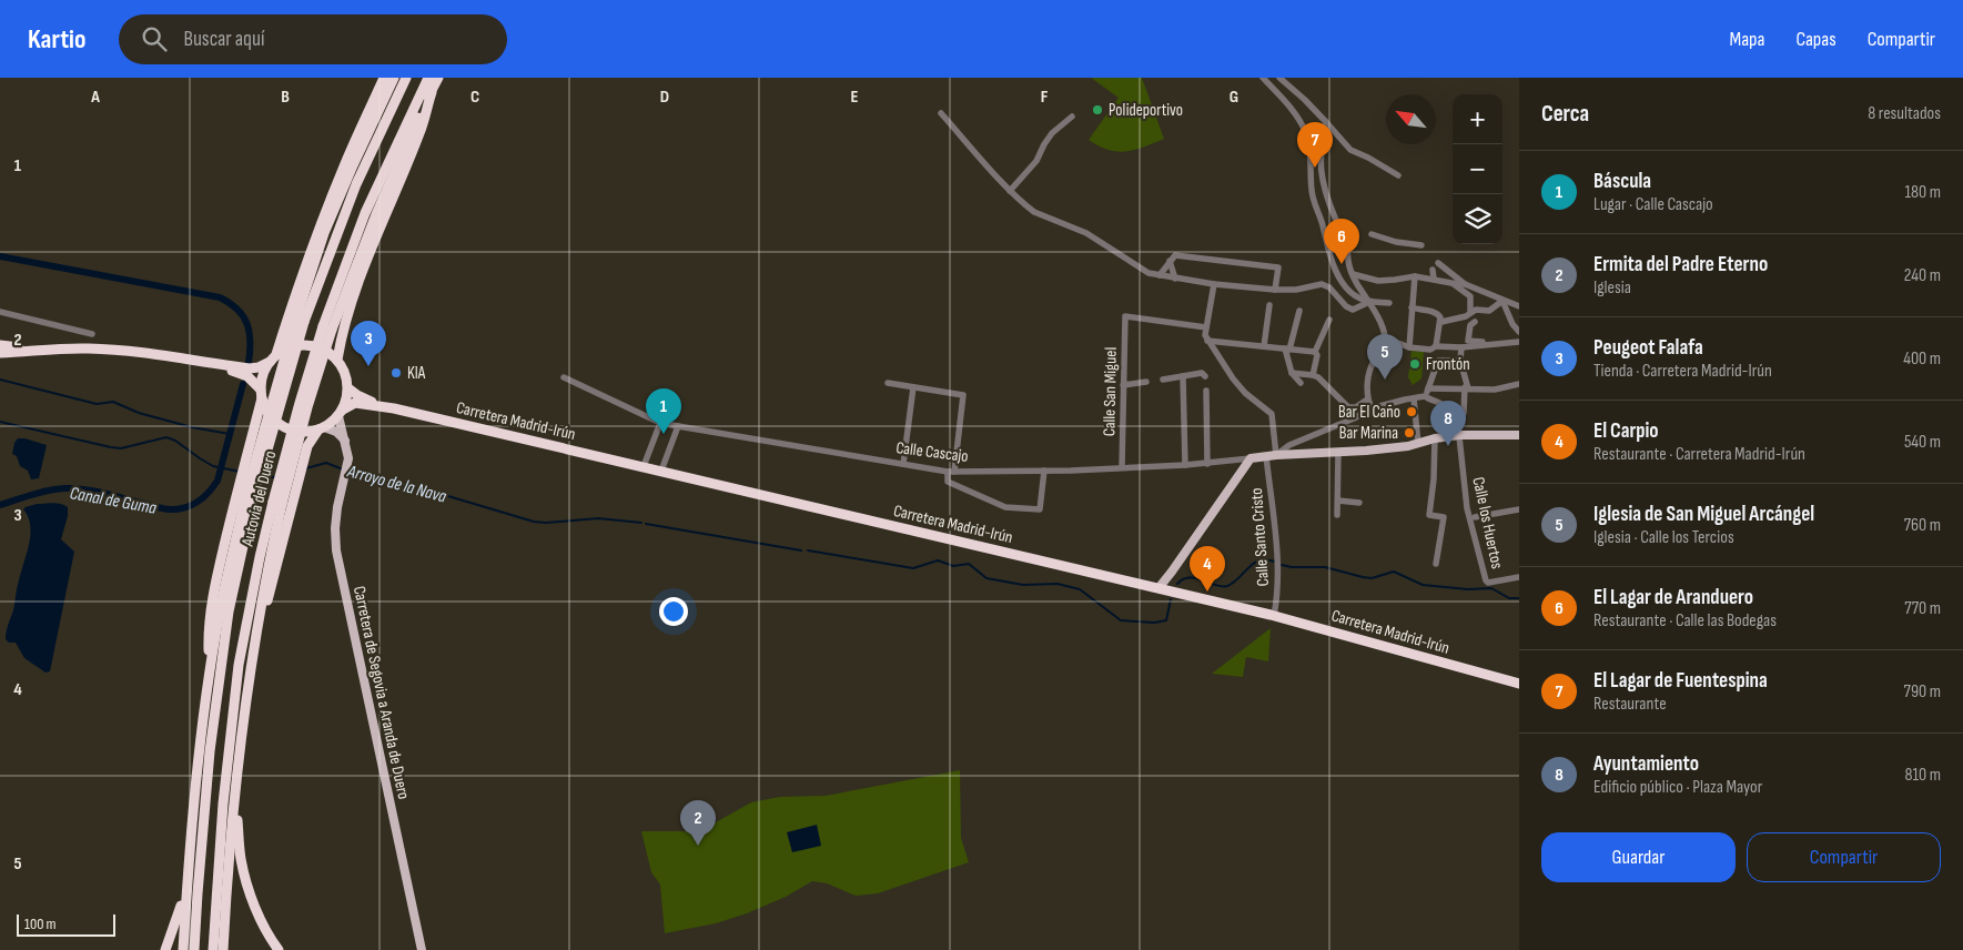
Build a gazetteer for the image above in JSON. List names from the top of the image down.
{
  "streets": {
    "highway": ["Carretera Madrid-Irún", "Autovía del Duero"],
    "main road": ["Calle Cascajo", "Carretera de Segovia a Aranda de Duero"],
    "street": ["Calle San Miguel", "Calle los Huertos", "Calle Santo Cristo"]
  },
  "crossings": [
    ["Calle San Miguel", "Calle Cascajo"],
    ["Carretera Madrid-Irún", "Calle Santo Cristo"],
    ["Carretera Madrid-Irún", "Carretera de Segovia a Aranda de Duero"],
    ["Calle Cascajo", "Calle los Huertos"],
    ["Calle Cascajo", "Calle Santo Cristo"]
  ],
  "water": ["Arroyo de la Nava", "Canal de Guma"],
  "places": [
    "Polideportivo",
    "Frontón",
    "KIA",
    "Bar El Caño",
    "Bar Marina"
  ],
  "scale_bar": "100 m",
  "north": "top left",
  "page": {
    "header": "Kartio",
    "search": "Buscar aquí",
    "nav": ["Mapa", "Capas", "Compartir"],
    "heading": ["Cerca", "8 resultados"],
    "map_buttons": ["+", "−"],
    "pins": [
      "7",
      "6",
      "3",
      "5",
      "1",
      "8",
      "4",
      "2"
    ],
    "list": [
      {
        "mark": "1",
        "name": "Báscula",
        "note": "Lugar · Calle Cascajo",
        "value": "180 m"
      },
      {
        "mark": "2",
        "name": "Ermita del Padre Eterno",
        "note": "Iglesia",
        "value": "240 m"
      },
      {
        "mark": "3",
        "name": "Peugeot Falafa",
        "note": "Tienda · Carretera Madrid-Irún",
        "value": "400 m"
      },
      {
        "mark": "4",
        "name": "El Carpio",
        "note": "Restaurante · Carretera Madrid-Irún",
        "value": "540 m"
      },
      {
        "mark": "5",
        "name": "Iglesia de San Miguel Arcángel",
        "note": "Iglesia · Calle los Tercios",
        "value": "760 m"
      },
      {
        "mark": "6",
        "name": "El Lagar de Aranduero",
        "note": "Restaurante · Calle las Bodegas",
        "value": "770 m"
      },
      {
        "mark": "7",
        "name": "El Lagar de Fuentespina",
        "note": "Restaurante",
        "value": "790 m"
      },
      {
        "mark": "8",
        "name": "Ayuntamiento",
        "note": "Edificio público · Plaza Mayor",
        "value": "810 m"
      }
    ],
    "buttons": ["Guardar", "Compartir"],
    "scale": "100 m"
  },
  "grid": {
    "columns": [
      "A",
      "B",
      "C",
      "D",
      "E",
      "F",
      "G"
    ],
    "rows": [
      "1",
      "2",
      "3",
      "4",
      "5"
    ]
  }
}
